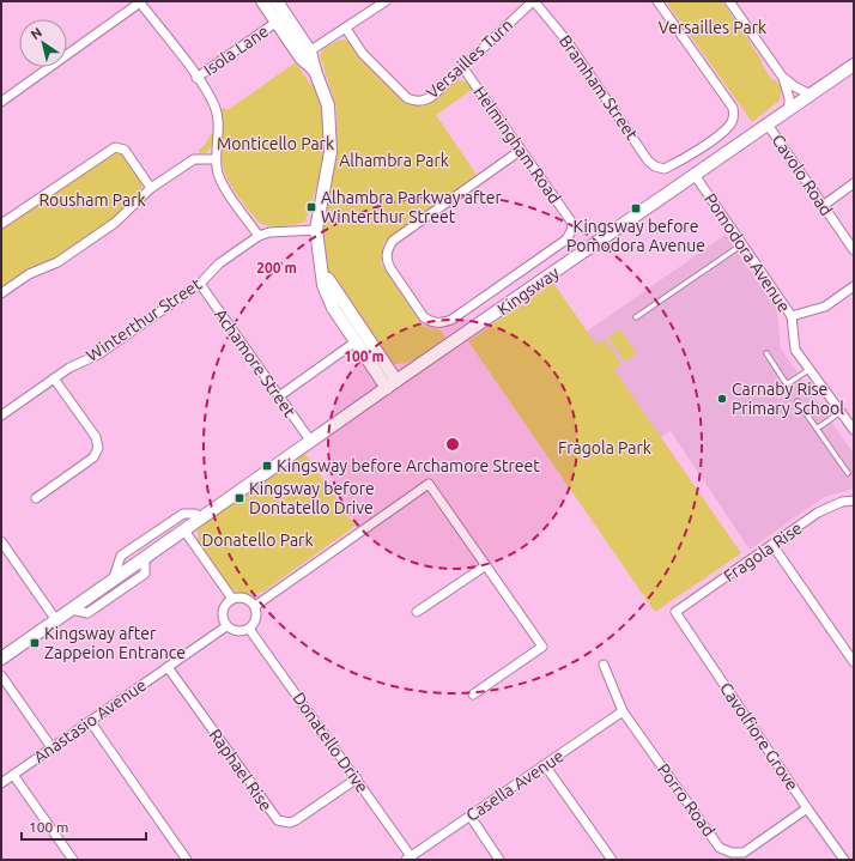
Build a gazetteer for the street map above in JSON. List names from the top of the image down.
{
  "streets": {
    "street": [
      "Isola Lane",
      "Versailles Turn",
      "Bramham Street",
      "Helmingham Road",
      "Cavolo Road",
      "Pomodora Avenue",
      "Kingsway",
      "Winterthur Street",
      "Achamore Street",
      "Fragola Rise",
      "Anastasio Avenue",
      "Cavolfiore Grove",
      "Donatello Drive",
      "Raphael Rise",
      "Casella Avenue",
      "Porro Road"
    ]
  },
  "crossings": [
    ["Versailles Turn", "Bramham Street"],
    ["Versailles Turn", "Helmingham Road"],
    ["Cavolo Road", "Kingsway"],
    ["Pomodora Avenue", "Kingsway"],
    ["Kingsway", "Achamore Street"],
    ["Winterthur Street", "Achamore Street"],
    ["Fragola Rise", "Cavolfiore Grove"],
    ["Anastasio Avenue", "Donatello Drive"],
    ["Anastasio Avenue", "Raphael Rise"],
    ["Cavolfiore Grove", "Porro Road"],
    ["Donatello Drive", "Raphael Rise"],
    ["Donatello Drive", "Casella Avenue"],
    ["Casella Avenue", "Porro Road"]
  ],
  "parks": [
    "Versailles Park",
    "Monticello Park",
    "Alhambra Park",
    "Rousham Park",
    "Fragola Park",
    "Donatello Park"
  ],
  "places": {
    "transit": [
      "Alhambra Parkway after Winterthur Street",
      "Kingsway before Pomodora Avenue",
      "Kingsway before Archamore Street",
      "Kingsway before Dontatello Drive",
      "Kingsway after Zappeion Entrance"
    ],
    "other": ["Carnaby Rise Primary School"]
  },
  "scale_bar": "100 m",
  "north": "top left",
  "rings": ["200 m", "100 m"]
}
